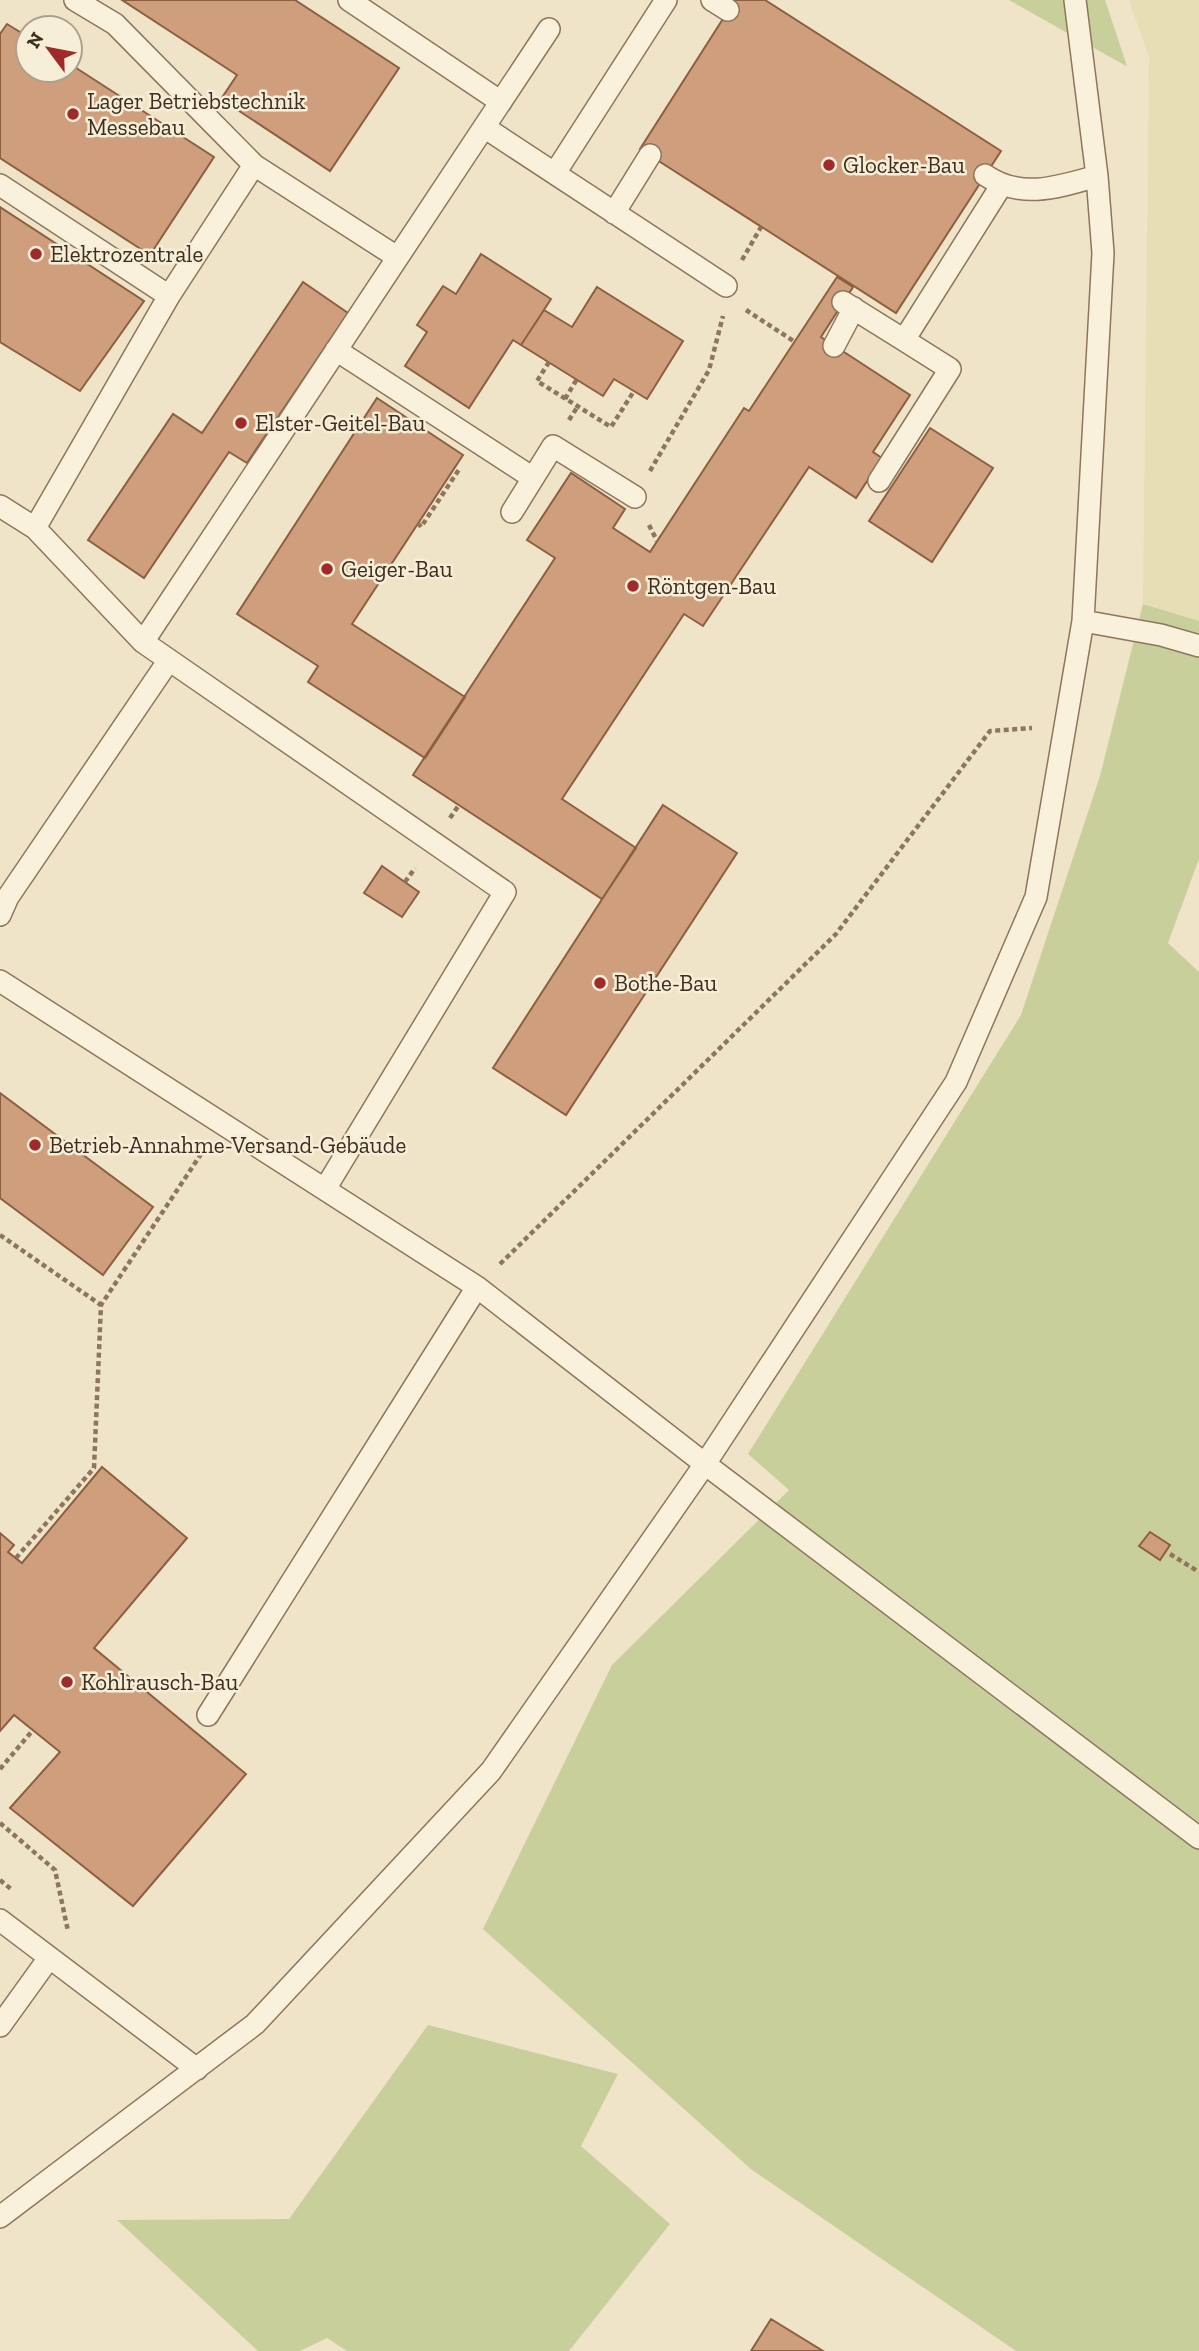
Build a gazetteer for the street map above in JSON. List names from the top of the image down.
{
  "places": [
    "Lager Betriebstechnik Messebau",
    "Glocker-Bau",
    "Elektrozentrale",
    "Elster-Geitel-Bau",
    "Geiger-Bau",
    "Röntgen-Bau",
    "Bothe-Bau",
    "Betrieb-Annahme-Versand-Gebäude",
    "Kohlrausch-Bau"
  ],
  "north": "top left"
}
